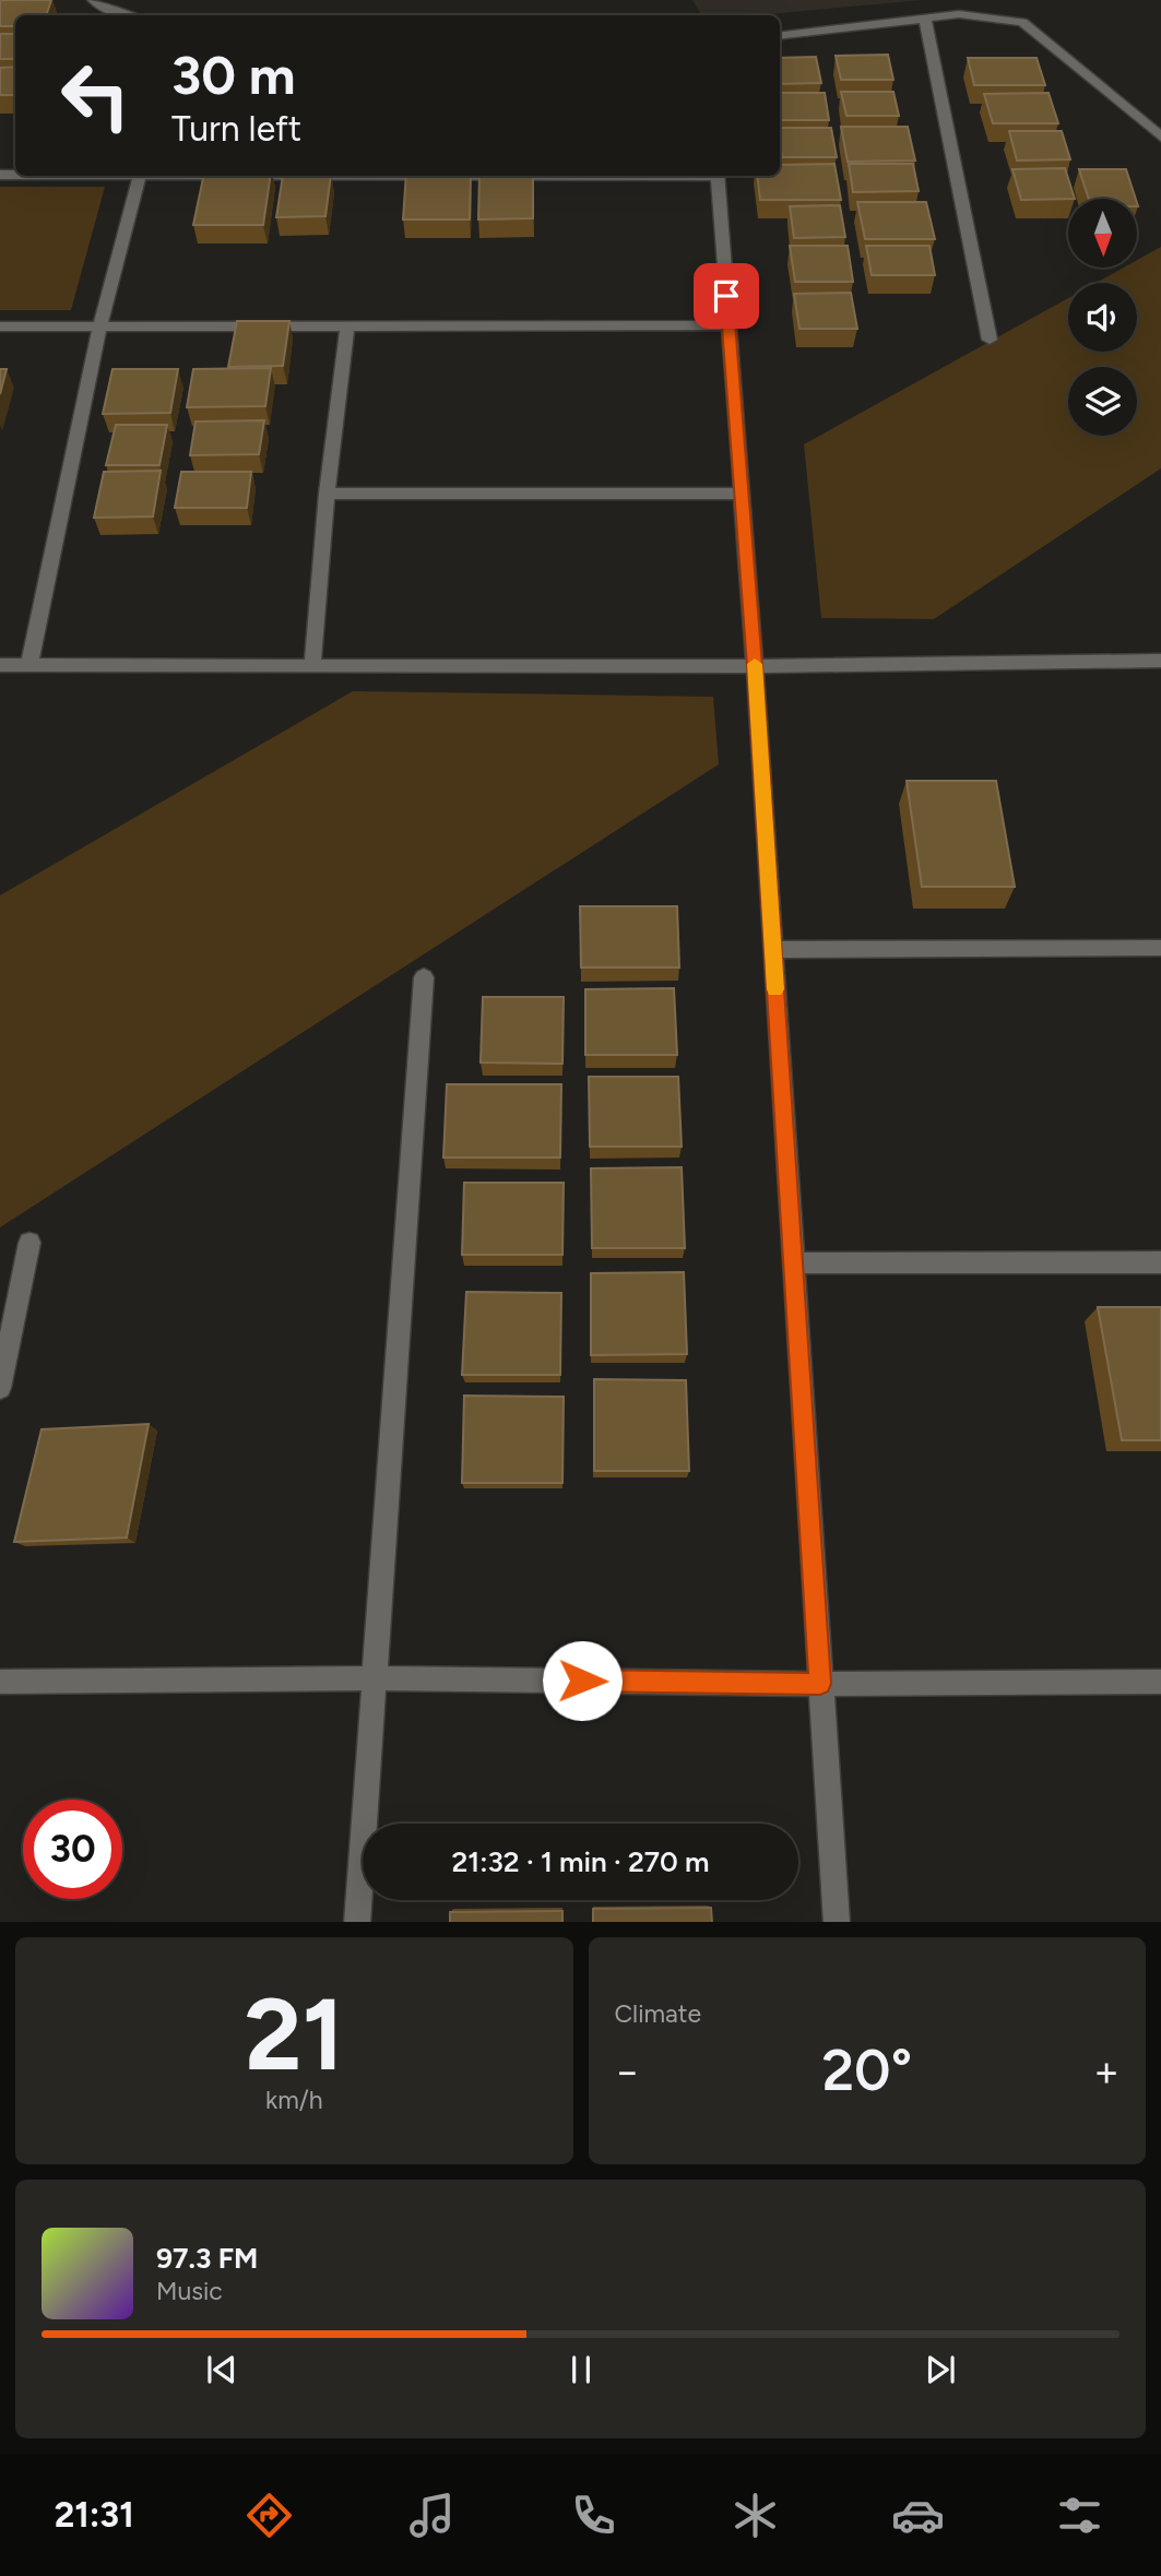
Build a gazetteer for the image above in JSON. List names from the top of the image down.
{
  "north": "bottom",
  "page": {
    "turn": ["30 m", "Turn left"],
    "limit": "30",
    "trip": "21:32 · 1 min · 270 m",
    "tile": [
      ["21", "km/h"],
      "Climate"
    ],
    "heat": ["−", "20°", "+"],
    "song": ["97.3 FM", "Music"],
    "tabs": "21:31"
  }
}
